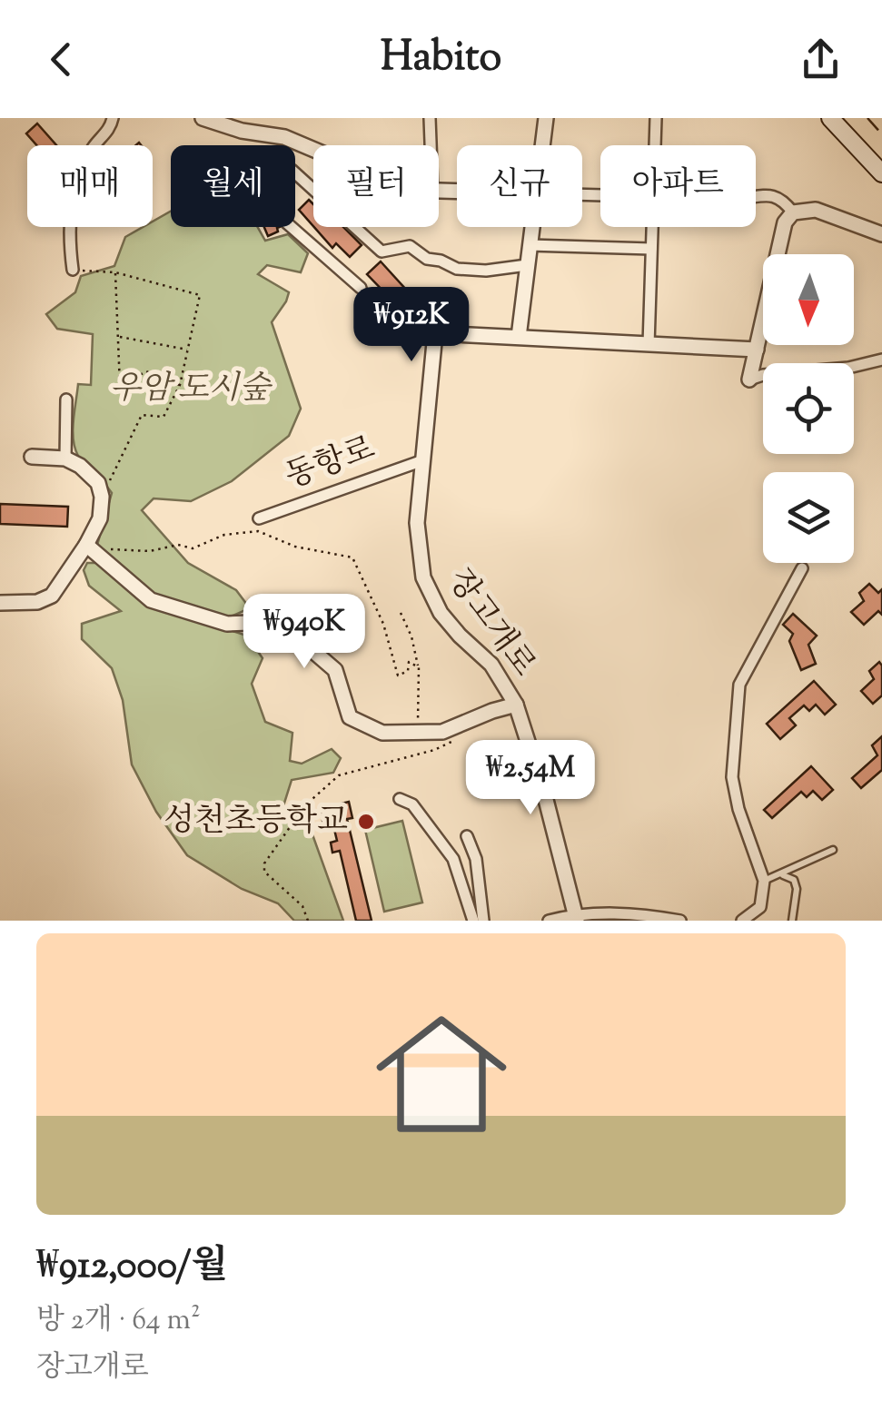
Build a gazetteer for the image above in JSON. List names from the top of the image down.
{
  "streets": {
    "street": ["동항로", "장고개로"]
  },
  "crossings": [
    ["동항로", "장고개로"]
  ],
  "parks": ["우암 도시숲"],
  "places": ["성천초등학교"],
  "north": "bottom",
  "page": {
    "header": "Habito",
    "chip": [
      "매매",
      "월세",
      "필터",
      "신규",
      "아파트"
    ],
    "price": ["₩912K", "₩940K", "₩2.54M"],
    "list": [
      {
        "name": "₩912,000/월",
        "note": "방 2개 · 64 m² · 장고개로"
      }
    ]
  }
}
